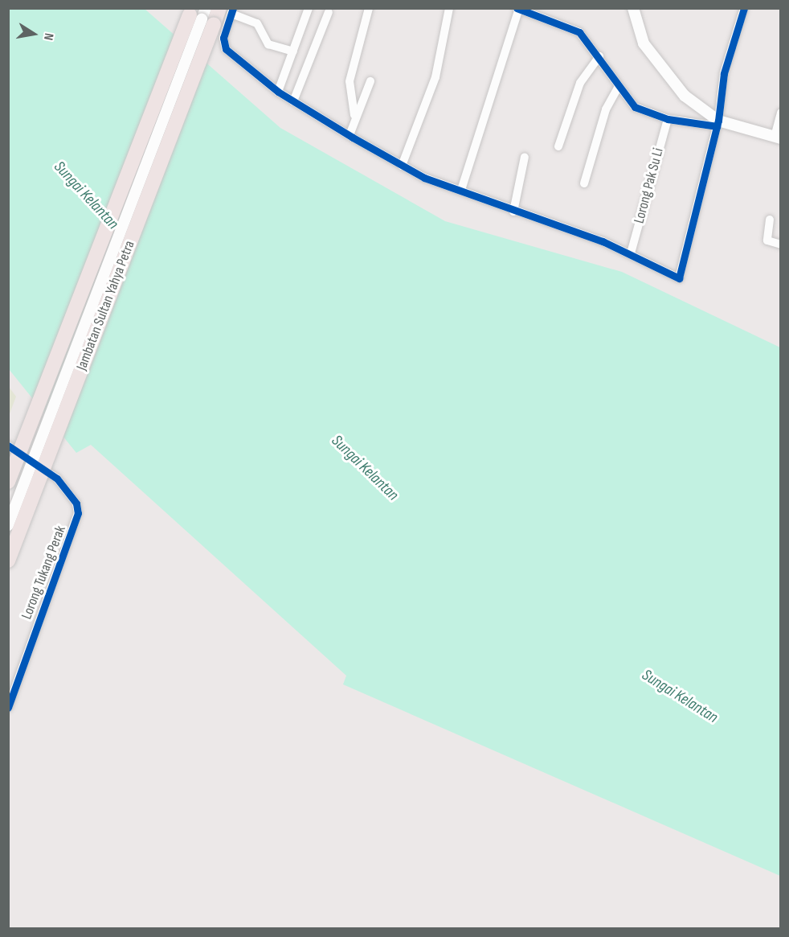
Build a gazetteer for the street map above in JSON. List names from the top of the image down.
{
  "streets": {
    "highway": ["Jambatan Sultan Yahya Petra"],
    "street": ["Lorong Pak Su Li", "Lorong Tukang Perak"]
  },
  "water": ["Sungai Kelantan"],
  "north": "right"
}
